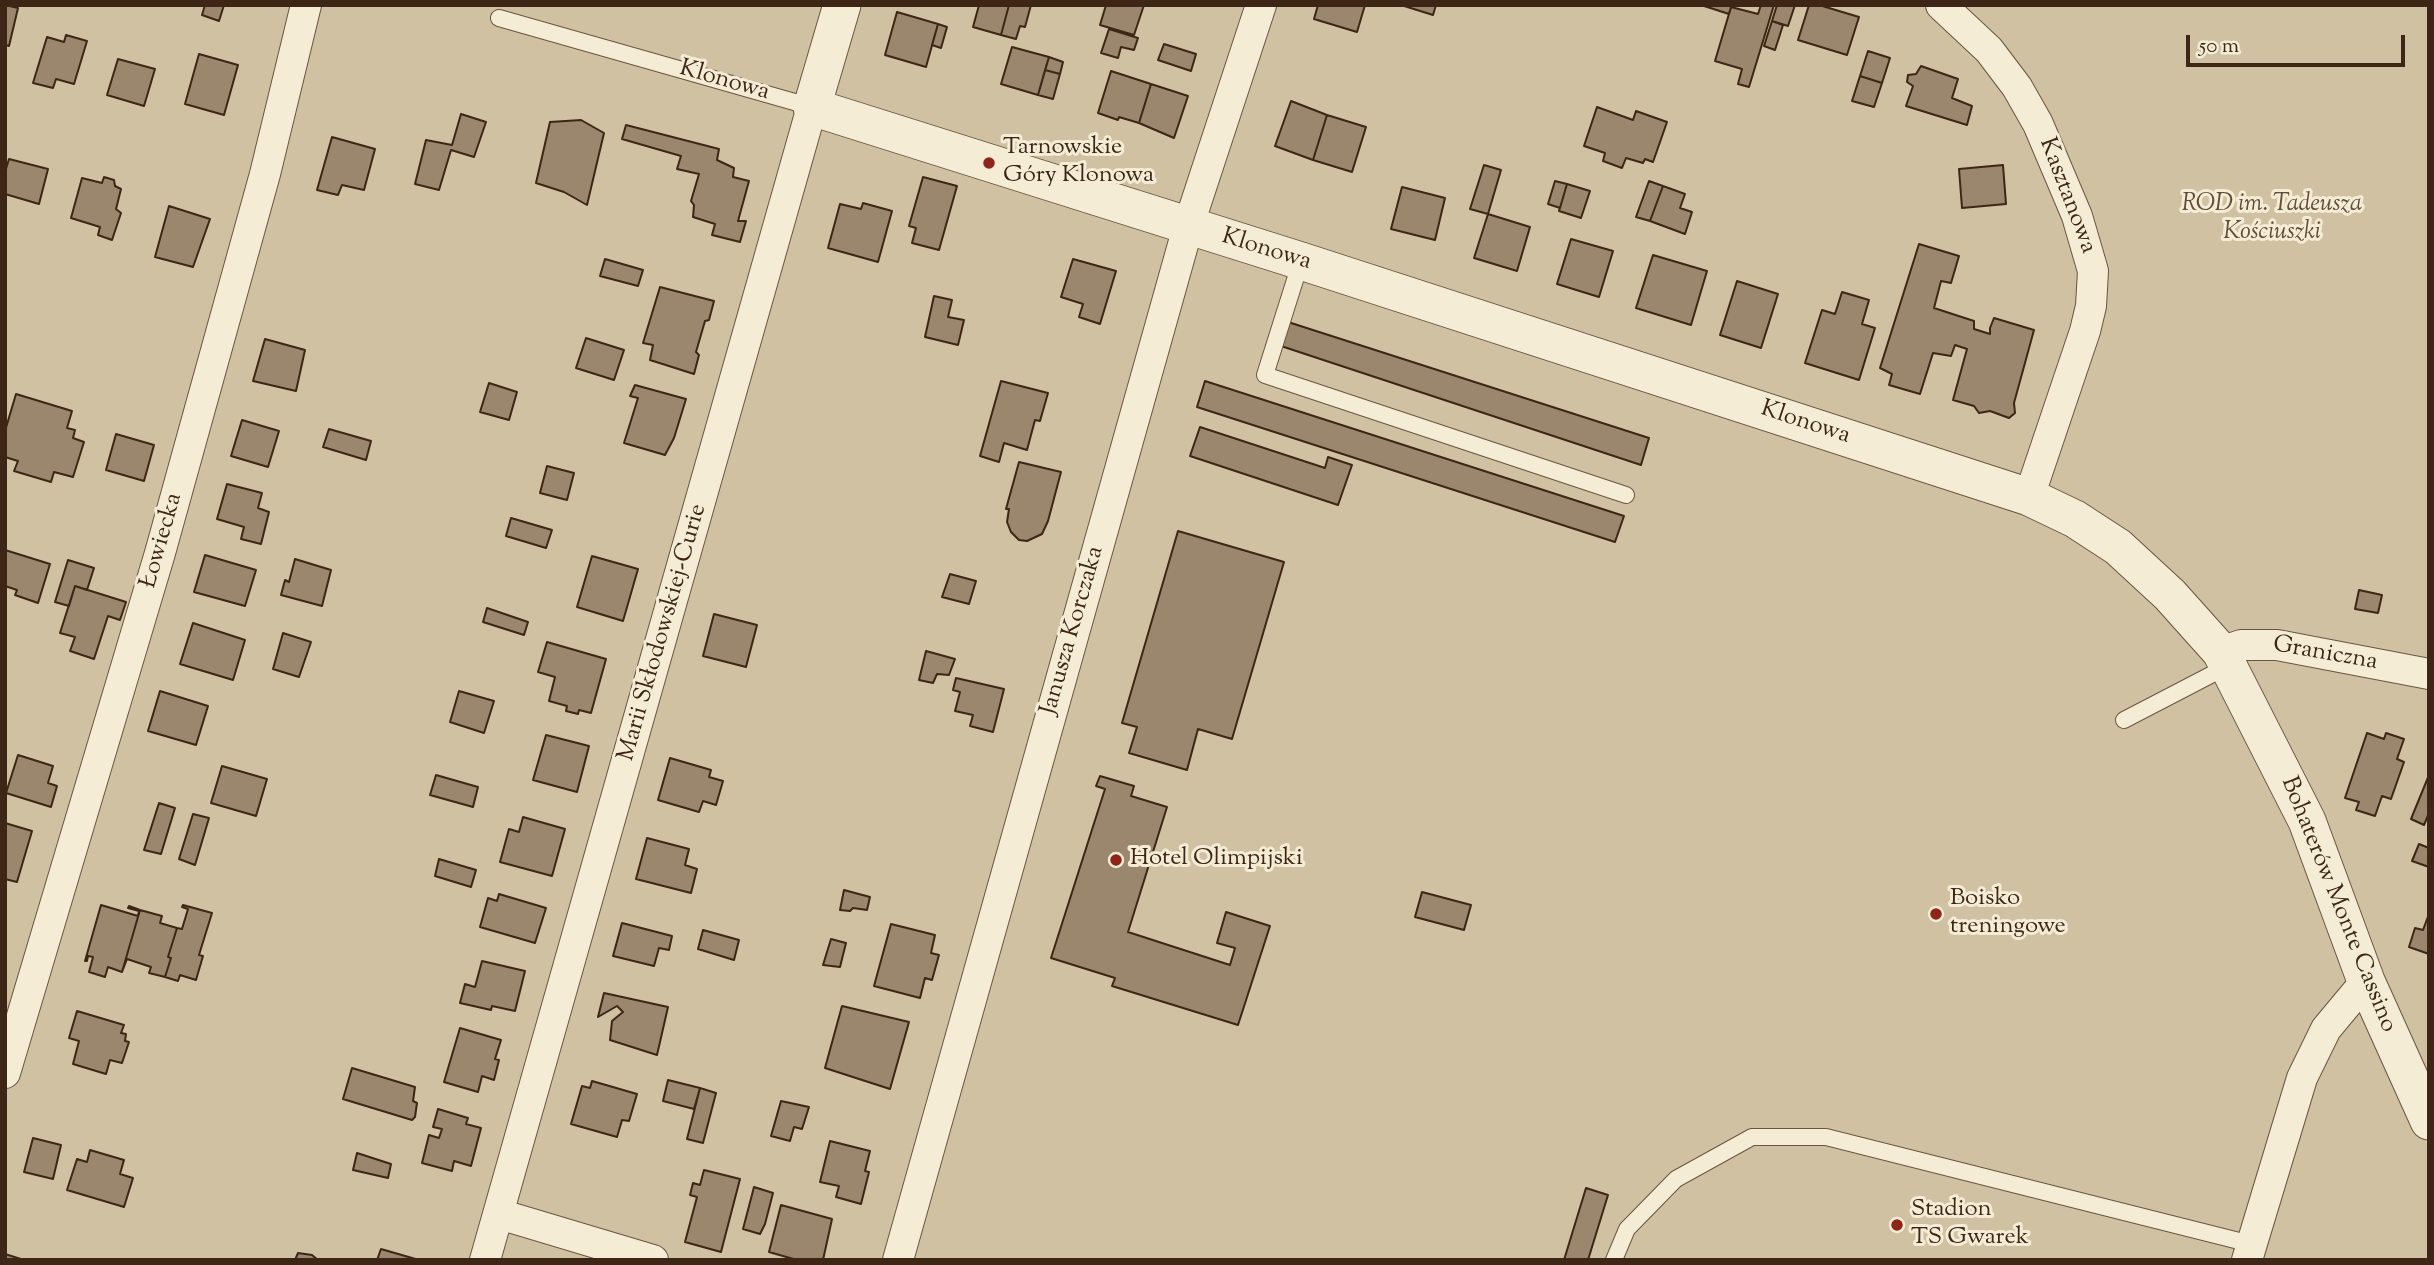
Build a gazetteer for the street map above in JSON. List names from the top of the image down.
{
  "streets": {
    "street": [
      "Klonowa",
      "Kasztanowa",
      "Łowiecka",
      "Janusza Korczaka",
      "Marii Skłodowskiej-Curie",
      "Graniczna",
      "Bohaterów Monte Cassino"
    ]
  },
  "crossings": [
    ["Klonowa", "Kasztanowa"],
    ["Klonowa", "Janusza Korczaka"],
    ["Klonowa", "Marii Skłodowskiej-Curie"],
    ["Klonowa", "Bohaterów Monte Cassino"],
    ["Kasztanowa", "Bohaterów Monte Cassino"],
    ["Graniczna", "Bohaterów Monte Cassino"]
  ],
  "parks": ["ROD im. Tadeusza Kościuszki"],
  "places": [
    "Tarnowskie Góry Klonowa",
    "Hotel Olimpijski",
    "Boisko treningowe",
    "Stadion TS Gwarek"
  ],
  "scale_bar": "50 m"
}
